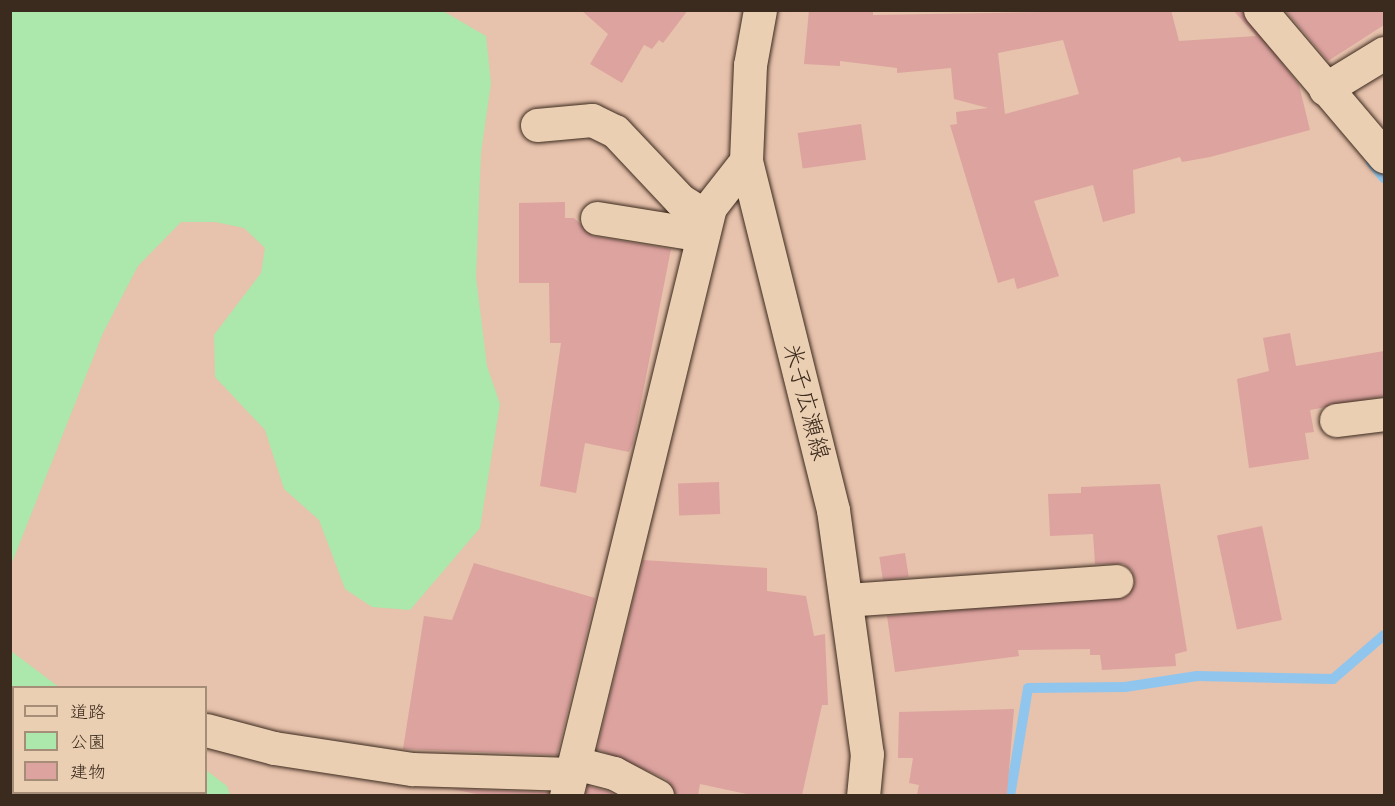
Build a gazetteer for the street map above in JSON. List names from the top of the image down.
{
  "streets": {
    "street": ["米子広瀬線"]
  },
  "legend": ["道路", "公園", "建物"]
}
